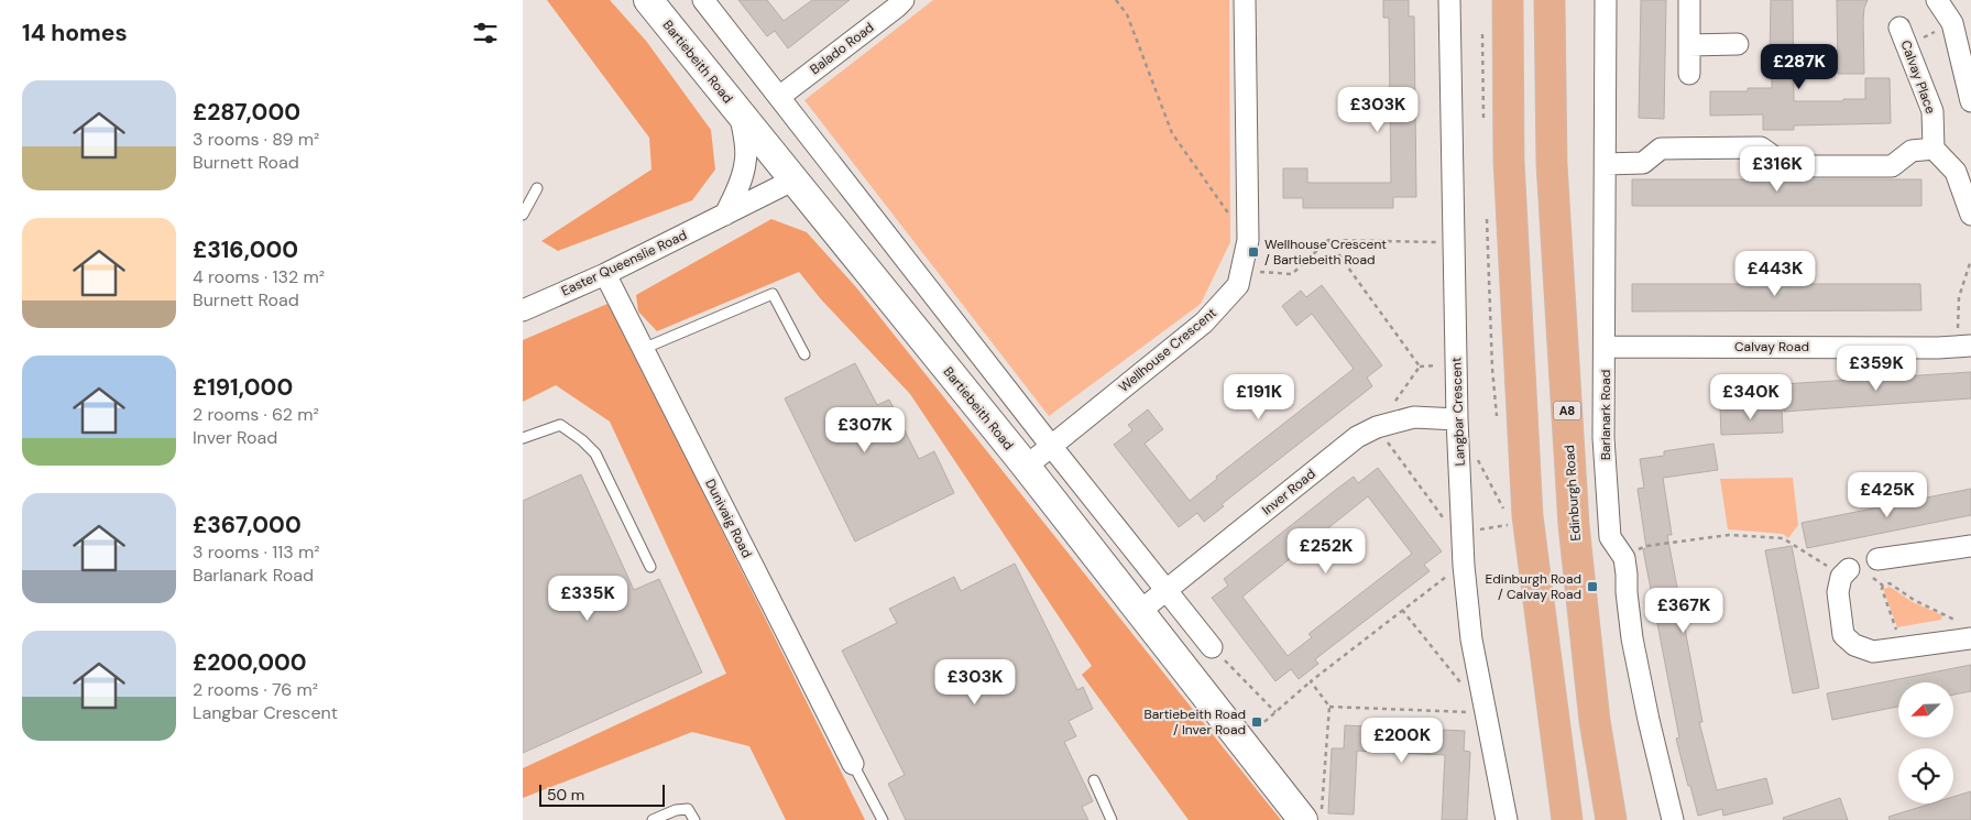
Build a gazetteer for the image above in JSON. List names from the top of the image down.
{
  "streets": {
    "main road": ["A8", "Edinburgh Road"],
    "street": [
      "Balado Road",
      "Bartiebeith Road",
      "Calvay Place",
      "Easter Queenslie Road",
      "Calvay Road",
      "Wellhouse Crescent",
      "Langbar Crescent",
      "Barlanark Road",
      "Inver Road",
      "Dunivaig Road"
    ]
  },
  "crossings": [
    ["Bartiebeith Road", "Easter Queenslie Road"],
    ["Bartiebeith Road", "Wellhouse Crescent"],
    ["Bartiebeith Road", "Inver Road"],
    ["Easter Queenslie Road", "Dunivaig Road"],
    ["Calvay Road", "Barlanark Road"],
    ["Langbar Crescent", "Inver Road"]
  ],
  "places": {
    "transit": ["Wellhouse Crescent / Bartiebeith Road", "Edinburgh Road / Calvay Road", "Bartiebeith Road / Inver Road"]
  },
  "scale_bar": "50 m",
  "north": "bottom left",
  "page": {
    "heading": "14 homes",
    "price": [
      "£287K",
      "£303K",
      "£316K",
      "£443K",
      "£359K",
      "£191K",
      "£340K",
      "£307K",
      "£425K",
      "£252K",
      "£335K",
      "£367K",
      "£303K",
      "£200K"
    ],
    "list": [
      {
        "name": "£287,000",
        "note": "3 rooms · 89 m² · Burnett Road"
      },
      {
        "name": "£316,000",
        "note": "4 rooms · 132 m² · Burnett Road"
      },
      {
        "name": "£191,000",
        "note": "2 rooms · 62 m² · Inver Road"
      },
      {
        "name": "£367,000",
        "note": "3 rooms · 113 m² · Barlanark Road"
      },
      {
        "name": "£200,000",
        "note": "2 rooms · 76 m² · Langbar Crescent"
      }
    ],
    "scale": "50 m"
  }
}
